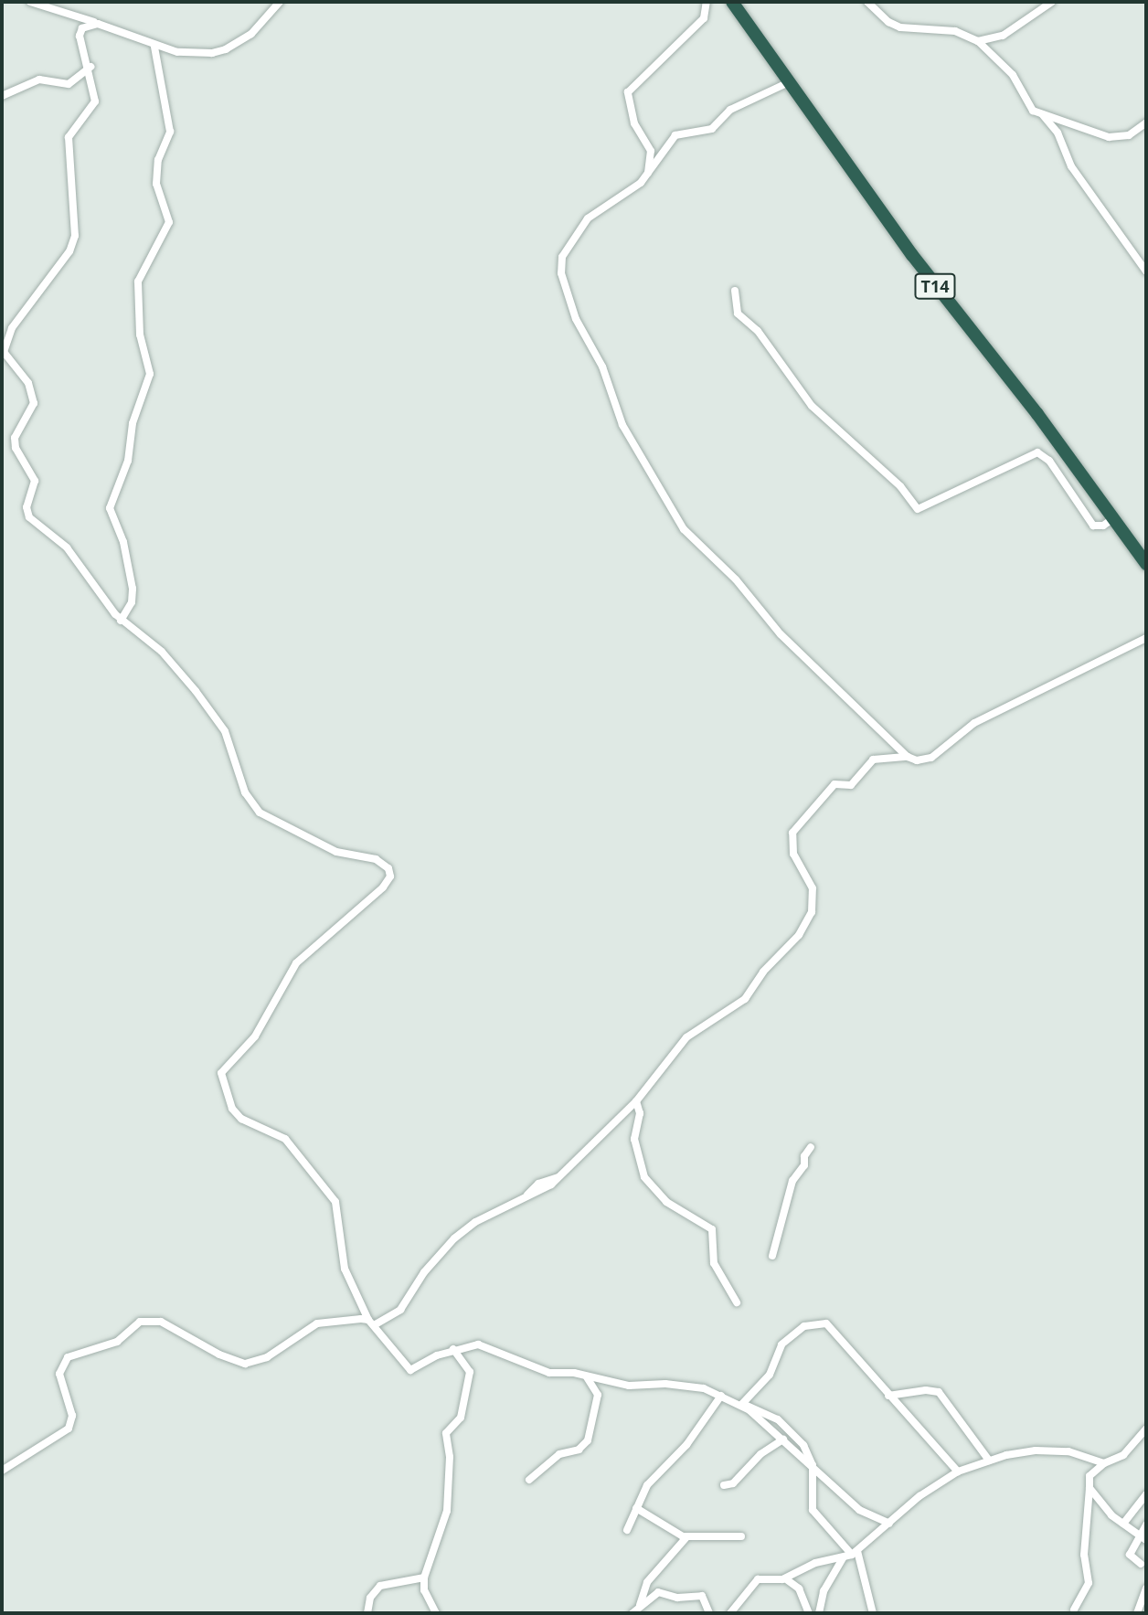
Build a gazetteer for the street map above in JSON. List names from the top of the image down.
{
  "streets": {
    "highway": ["T14"]
  }
}
